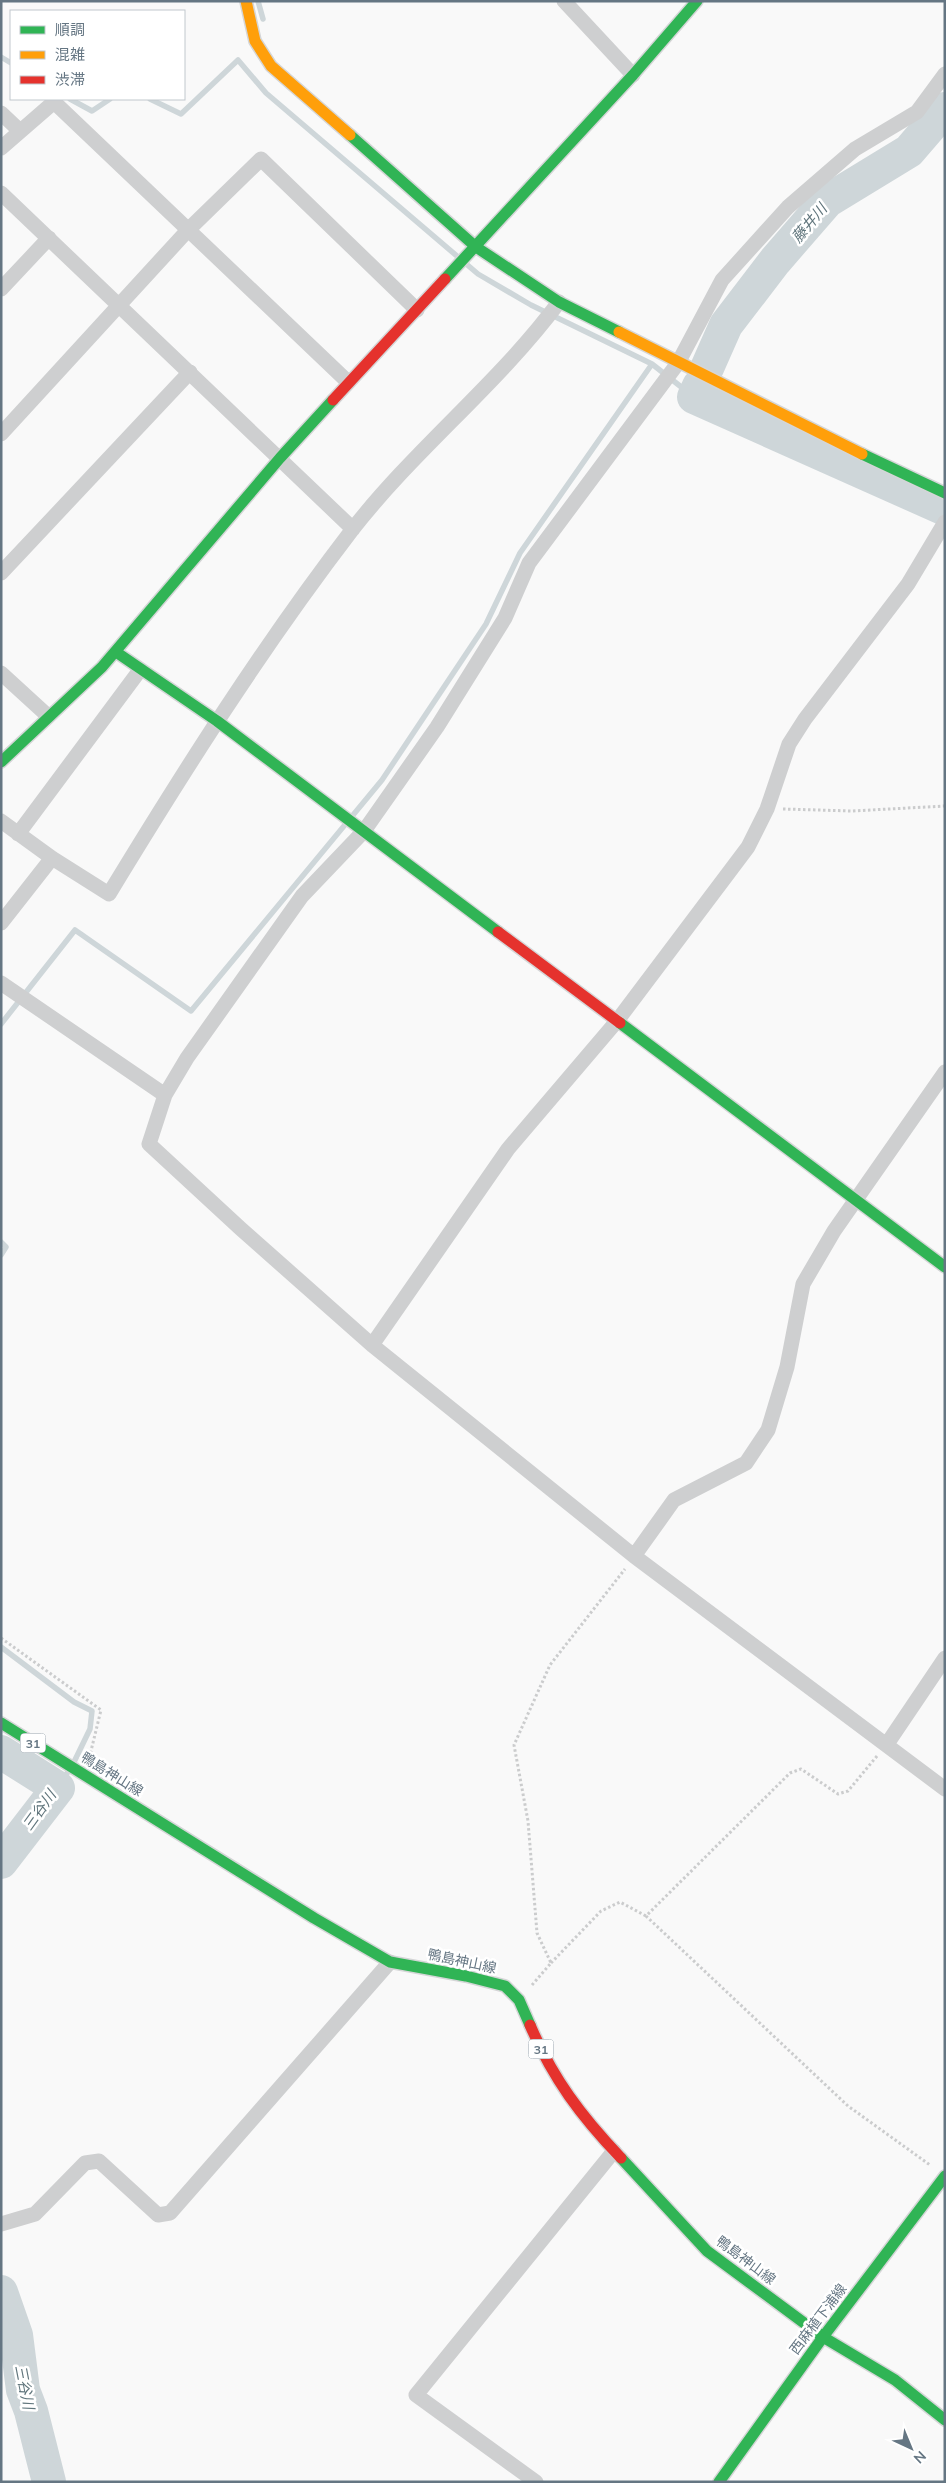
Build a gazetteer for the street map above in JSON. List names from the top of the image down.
{
  "streets": {
    "street": ["31", "鴨島神山線", "西麻植下浦線"]
  },
  "crossings": [
    ["鴨島神山線", "西麻植下浦線"]
  ],
  "water": ["藤井川", "三谷川"],
  "legend": ["順調", "混雑", "渋滞"],
  "north": "bottom right"
}
